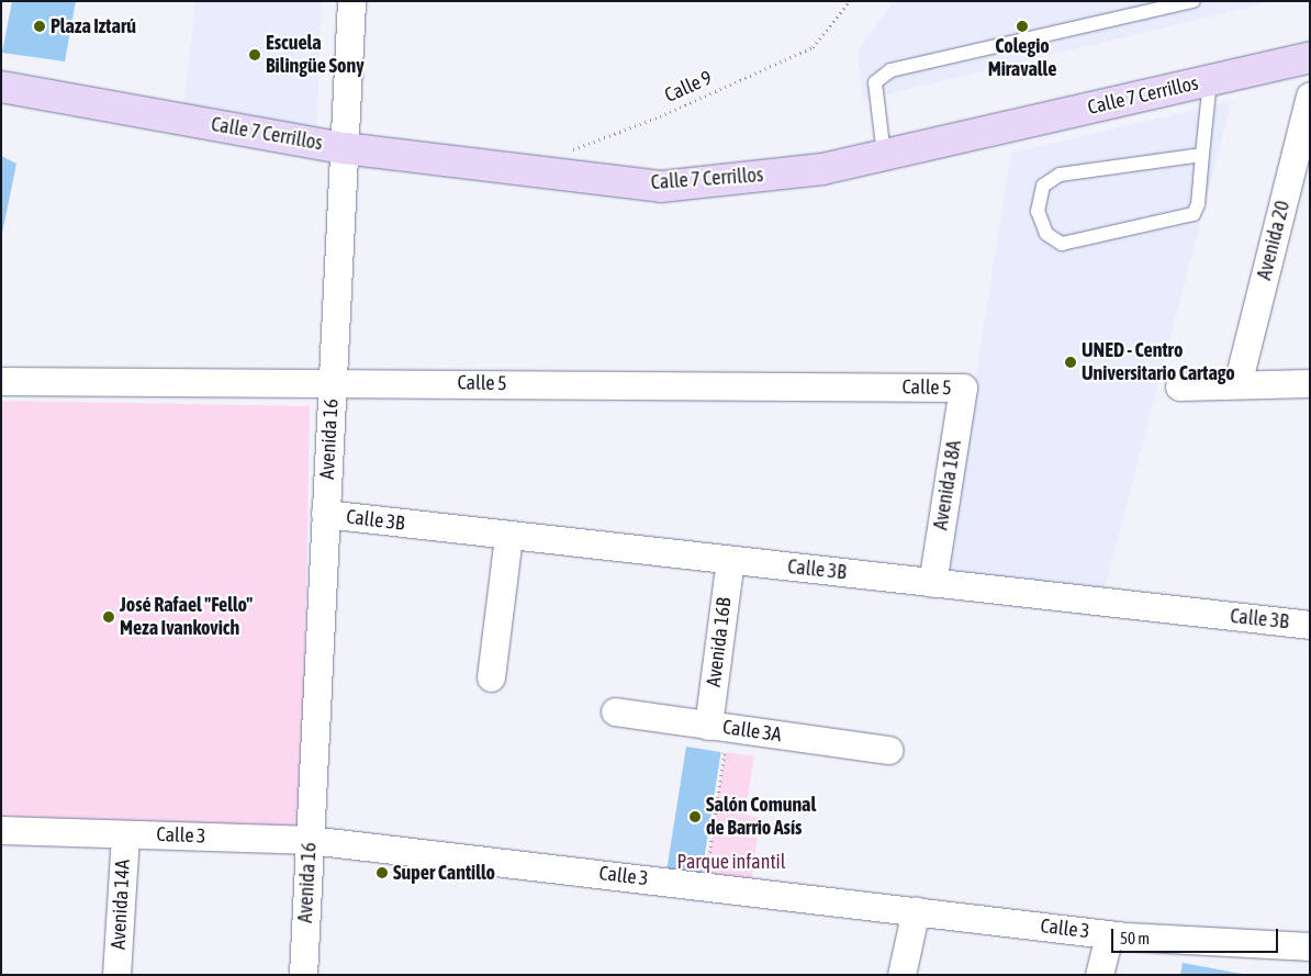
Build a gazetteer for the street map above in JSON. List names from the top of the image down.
{
  "streets": {
    "main road": ["Calle 7 Cerrillos"],
    "street": [
      "Avenida 20",
      "Calle 5",
      "Avenida 16",
      "Avenida 18A",
      "Calle 3B",
      "Avenida 16B",
      "Calle 3A",
      "Calle 3",
      "Avenida 14A"
    ],
    "path": ["Calle 9"]
  },
  "crossings": [
    ["Calle 7 Cerrillos", "Avenida 16"],
    ["Calle 5", "Avenida 16"],
    ["Calle 5", "Avenida 18A"],
    ["Avenida 16", "Calle 3B"],
    ["Avenida 16", "Calle 3"],
    ["Avenida 18A", "Calle 3B"],
    ["Calle 3B", "Avenida 16B"],
    ["Avenida 16B", "Calle 3A"],
    ["Calle 3", "Avenida 14A"]
  ],
  "parks": ["Parque infantil"],
  "places": [
    "Plaza Iztarú",
    "Colegio Miravalle",
    "Escuela Bilingüe Sony",
    "UNED - Centro Universitario Cartago",
    "José Rafael \"Fello\" Meza Ivankovich",
    "Salón Comunal de Barrio Asís",
    "Super Cantillo"
  ],
  "scale_bar": "50 m"
}
